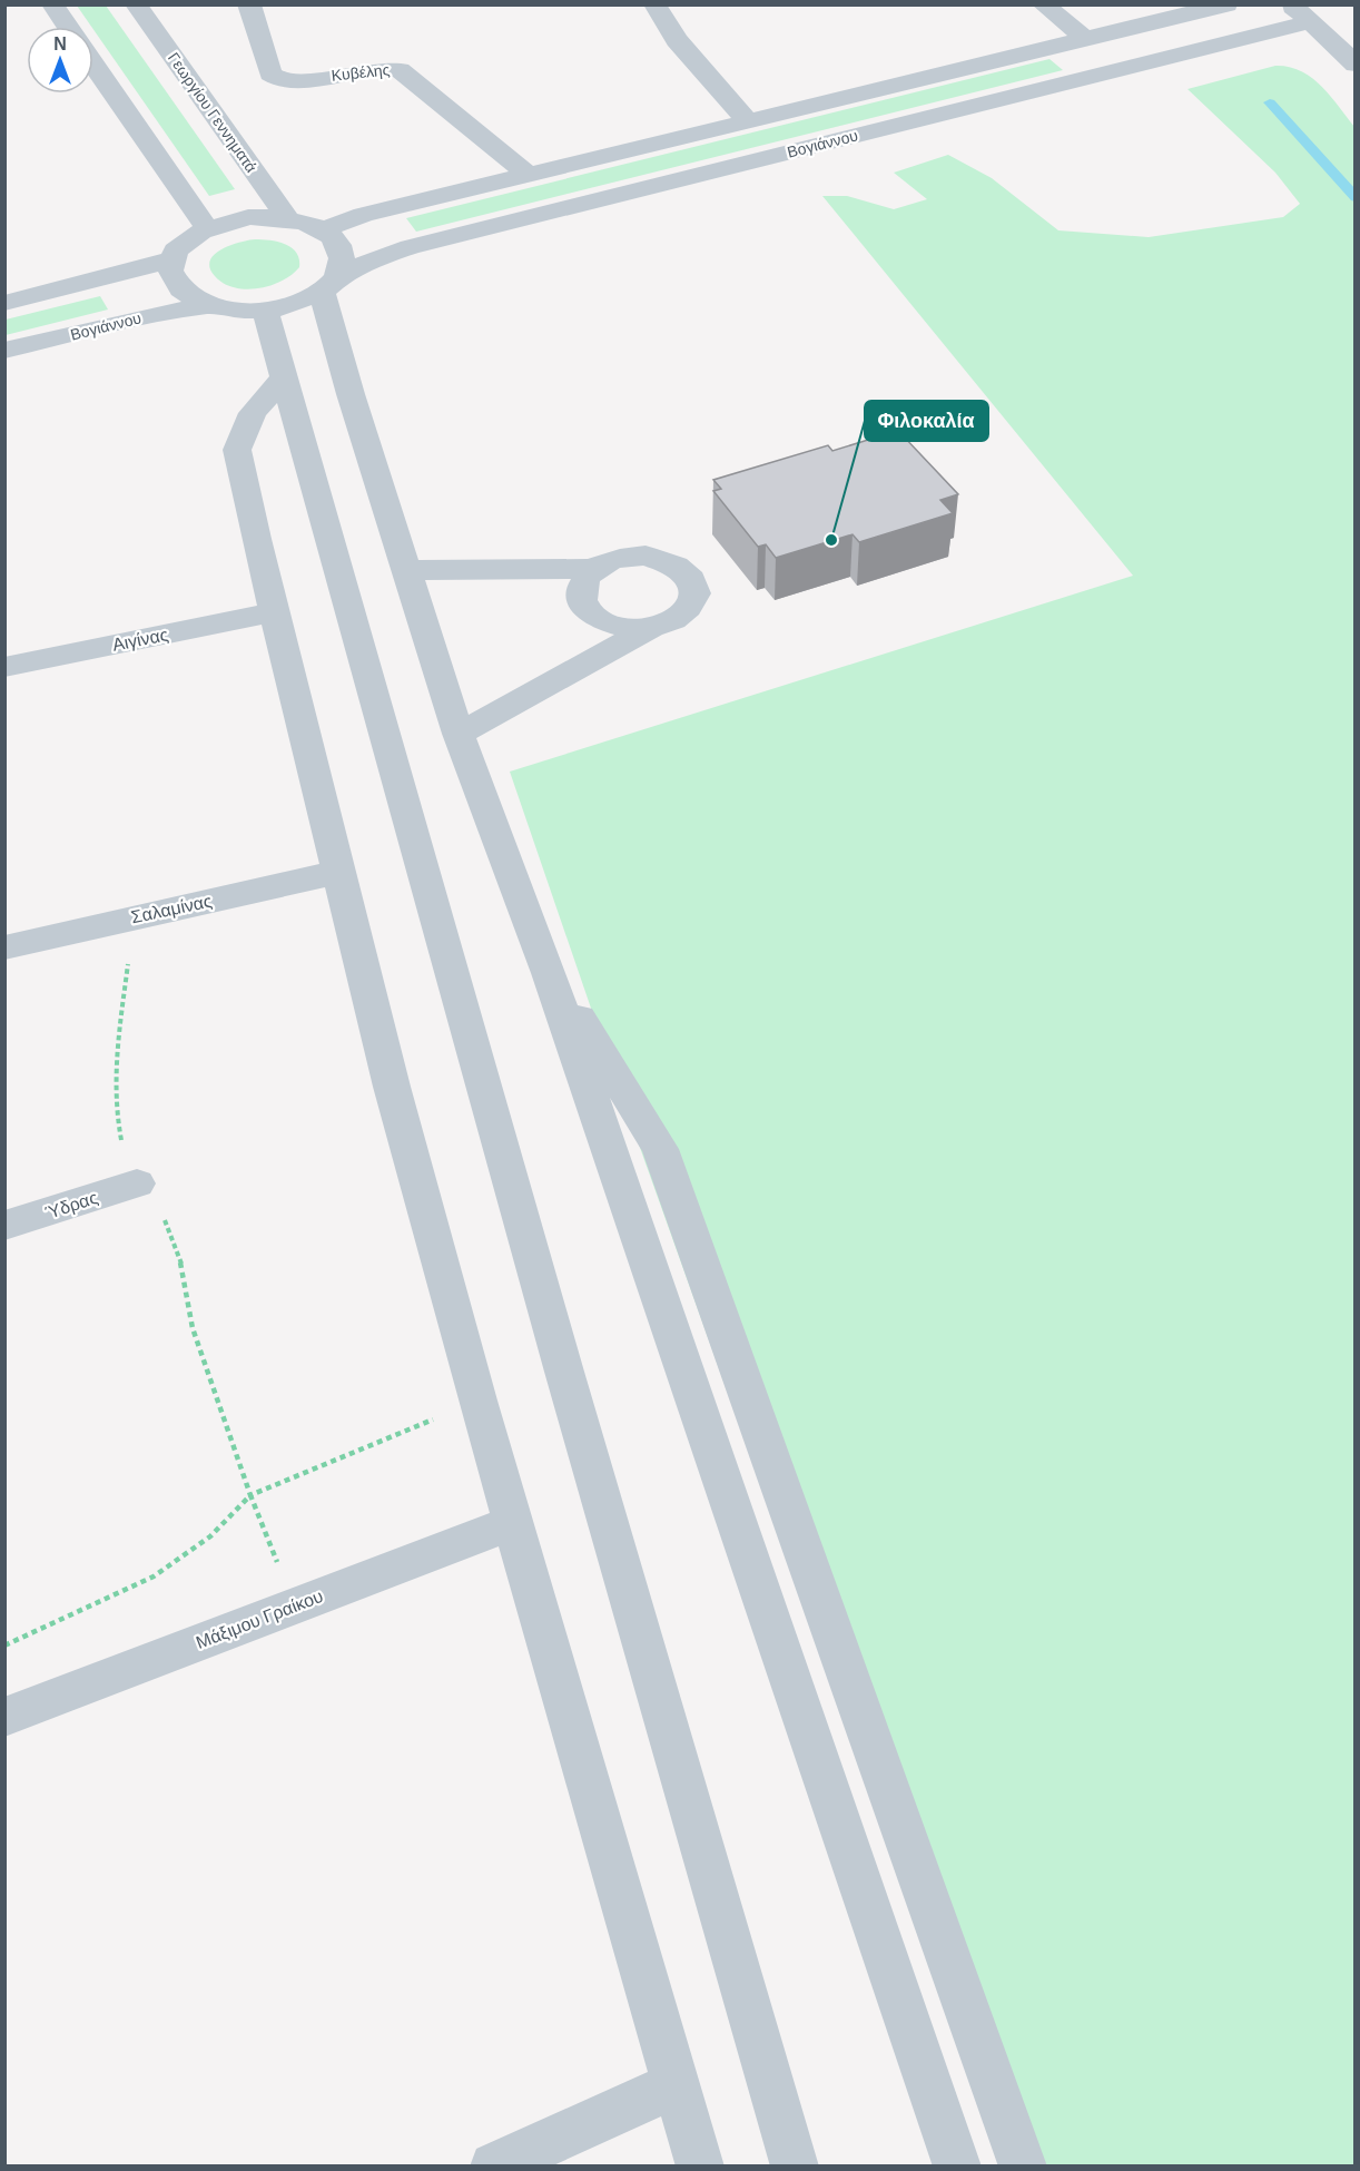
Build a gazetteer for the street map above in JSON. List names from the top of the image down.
{
  "streets": {
    "street": [
      "Κυβέλης",
      "Γεωργίου Γεννηματά",
      "Βογιάννου",
      "Αιγίνας",
      "Σαλαμίνας",
      "Ύδρας",
      "Μάξιμου Γραίκου"
    ]
  },
  "places": ["Φιλοκαλία"],
  "north": "top"
}
